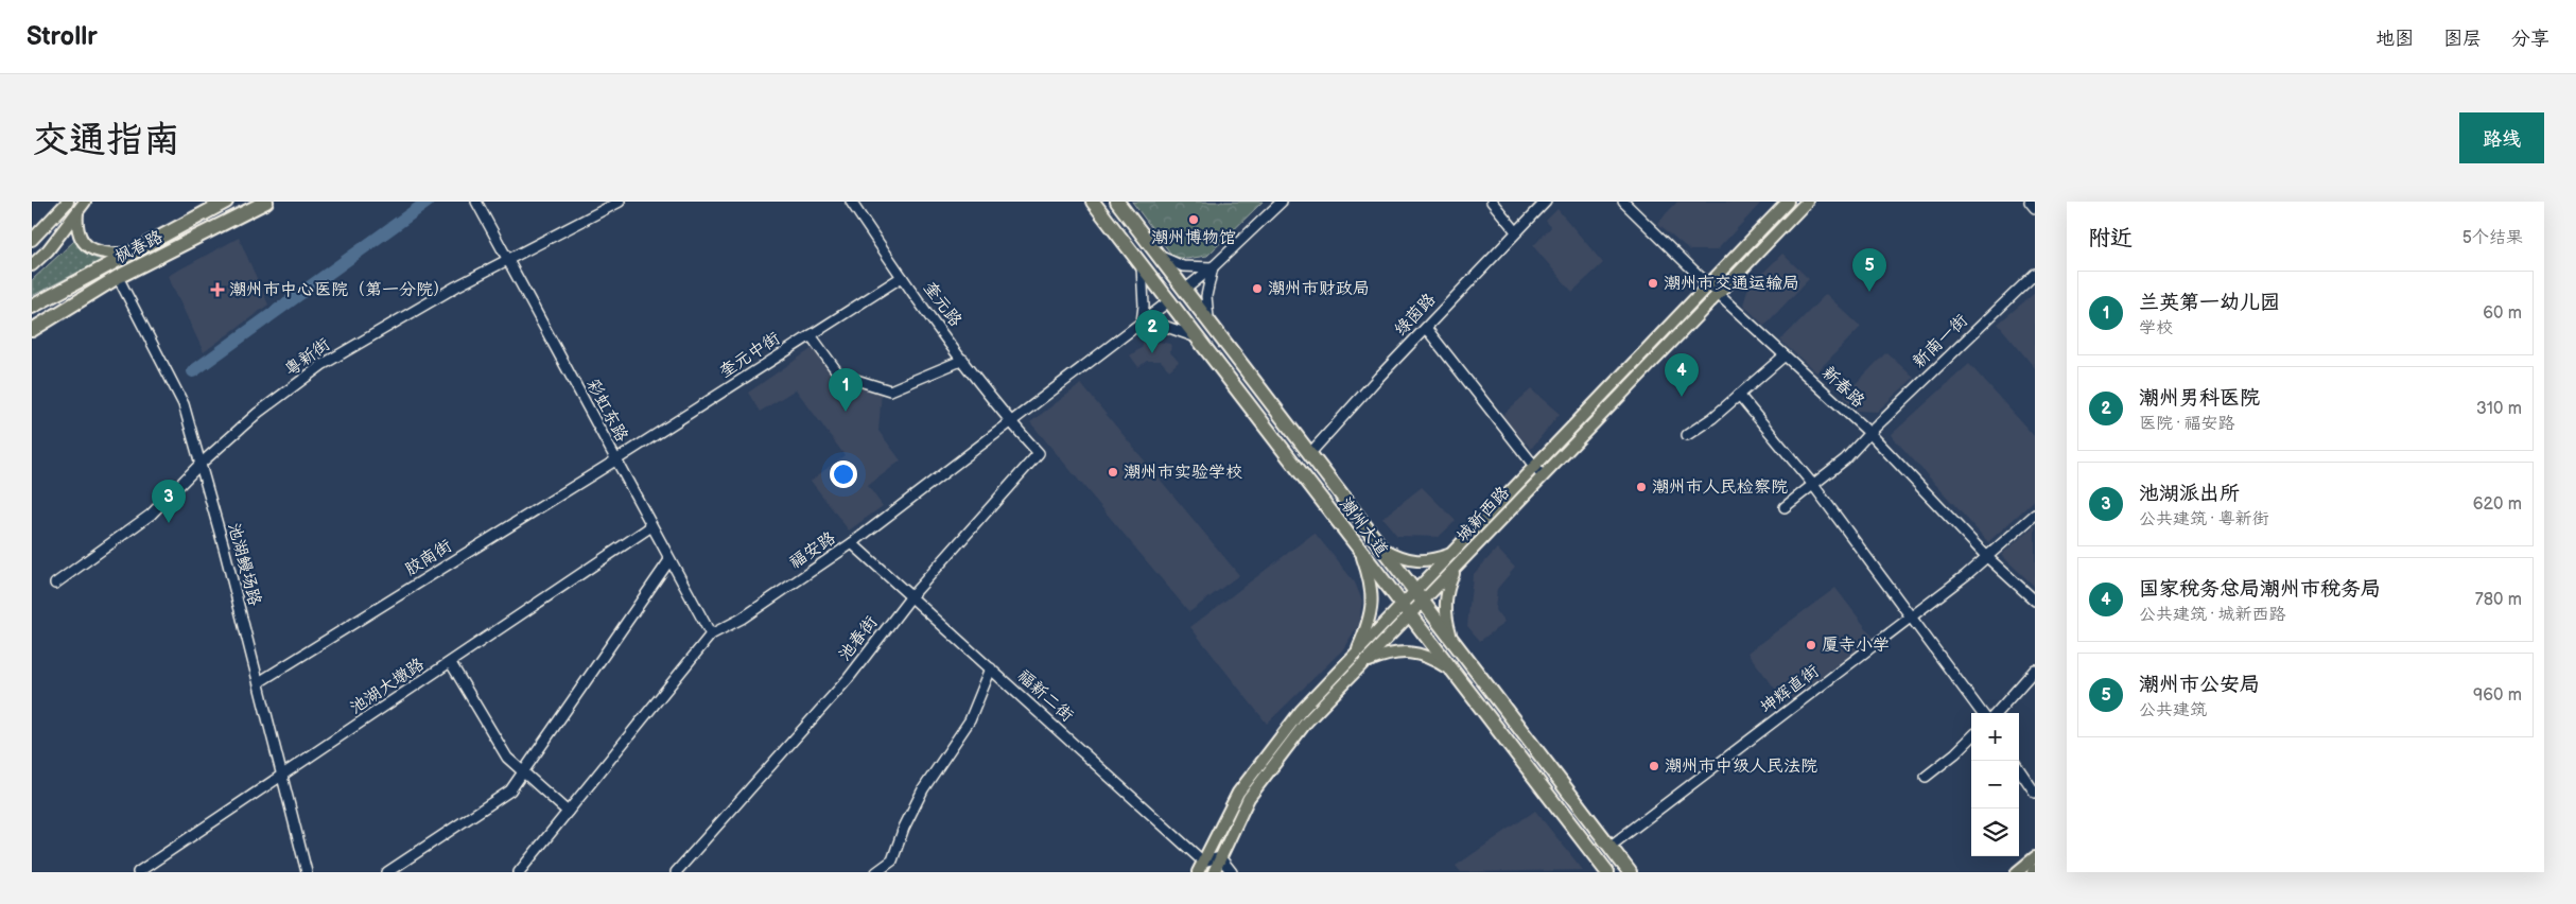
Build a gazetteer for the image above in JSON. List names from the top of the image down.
{
  "streets": {
    "highway": ["枫春路", "潮州大道"],
    "main road": ["城新西路"],
    "street": [
      "奎元路",
      "绿茵路",
      "新南一街",
      "奎元中街",
      "粤新街",
      "新春路",
      "彩虹东路",
      "福安路",
      "胶南街",
      "池湖鳗场路",
      "池春街",
      "池湖大墩路",
      "坤辉直街",
      "福新二街"
    ]
  },
  "crossings": [
    ["枫春路", "池湖鳗场路"],
    ["奎元路", "奎元中街"],
    ["奎元路", "福安路"],
    ["奎元路", "池春街"],
    ["绿茵路", "潮州大道"],
    ["新南一街", "新春路"],
    ["奎元中街", "彩虹东路"],
    ["奎元中街", "胶南街"],
    ["粤新街", "彩虹东路"],
    ["粤新街", "池湖鳗场路"],
    ["新春路", "城新西路"],
    ["新春路", "坤辉直街"],
    ["彩虹东路", "福安路"],
    ["彩虹东路", "胶南街"],
    ["彩虹东路", "池湖大墩路"],
    ["城新西路", "潮州大道"],
    ["城新西路", "福新二街"],
    ["潮州大道", "福安路"],
    ["潮州大道", "坤辉直街"],
    ["福安路", "池春街"],
    ["福安路", "福新二街"],
    ["胶南街", "池湖鳗场路"],
    ["池湖鳗场路", "池湖大墩路"],
    ["池春街", "福新二街"]
  ],
  "places": {
    "other": [
      "潮州博物馆",
      "潮州市交通运输局",
      "潮州市财政局",
      "潮州市实验学校",
      "潮州市人民检察院",
      "厦寺小学",
      "潮州市中级人民法院"
    ],
    "health": ["潮州市中心医院（第一分院）"]
  },
  "page": {
    "header": "Strollr",
    "nav": ["地图", "图层", "分享"],
    "buttons": "路线",
    "title": "交通指南",
    "heading": ["附近", "5个结果"],
    "pins": [
      "5",
      "2",
      "4",
      "1",
      "3"
    ],
    "list": [
      {
        "mark": "1",
        "name": "兰英第一幼儿园",
        "note": "学校",
        "value": "60 m"
      },
      {
        "mark": "2",
        "name": "潮州男科医院",
        "note": "医院 · 福安路",
        "value": "310 m"
      },
      {
        "mark": "3",
        "name": "池湖派出所",
        "note": "公共建筑 · 粤新街",
        "value": "620 m"
      },
      {
        "mark": "4",
        "name": "国家税务总局潮州市税务局",
        "note": "公共建筑 · 城新西路",
        "value": "780 m"
      },
      {
        "mark": "5",
        "name": "潮州市公安局",
        "note": "公共建筑",
        "value": "960 m"
      }
    ],
    "map_buttons": ["+", "−"]
  }
}
